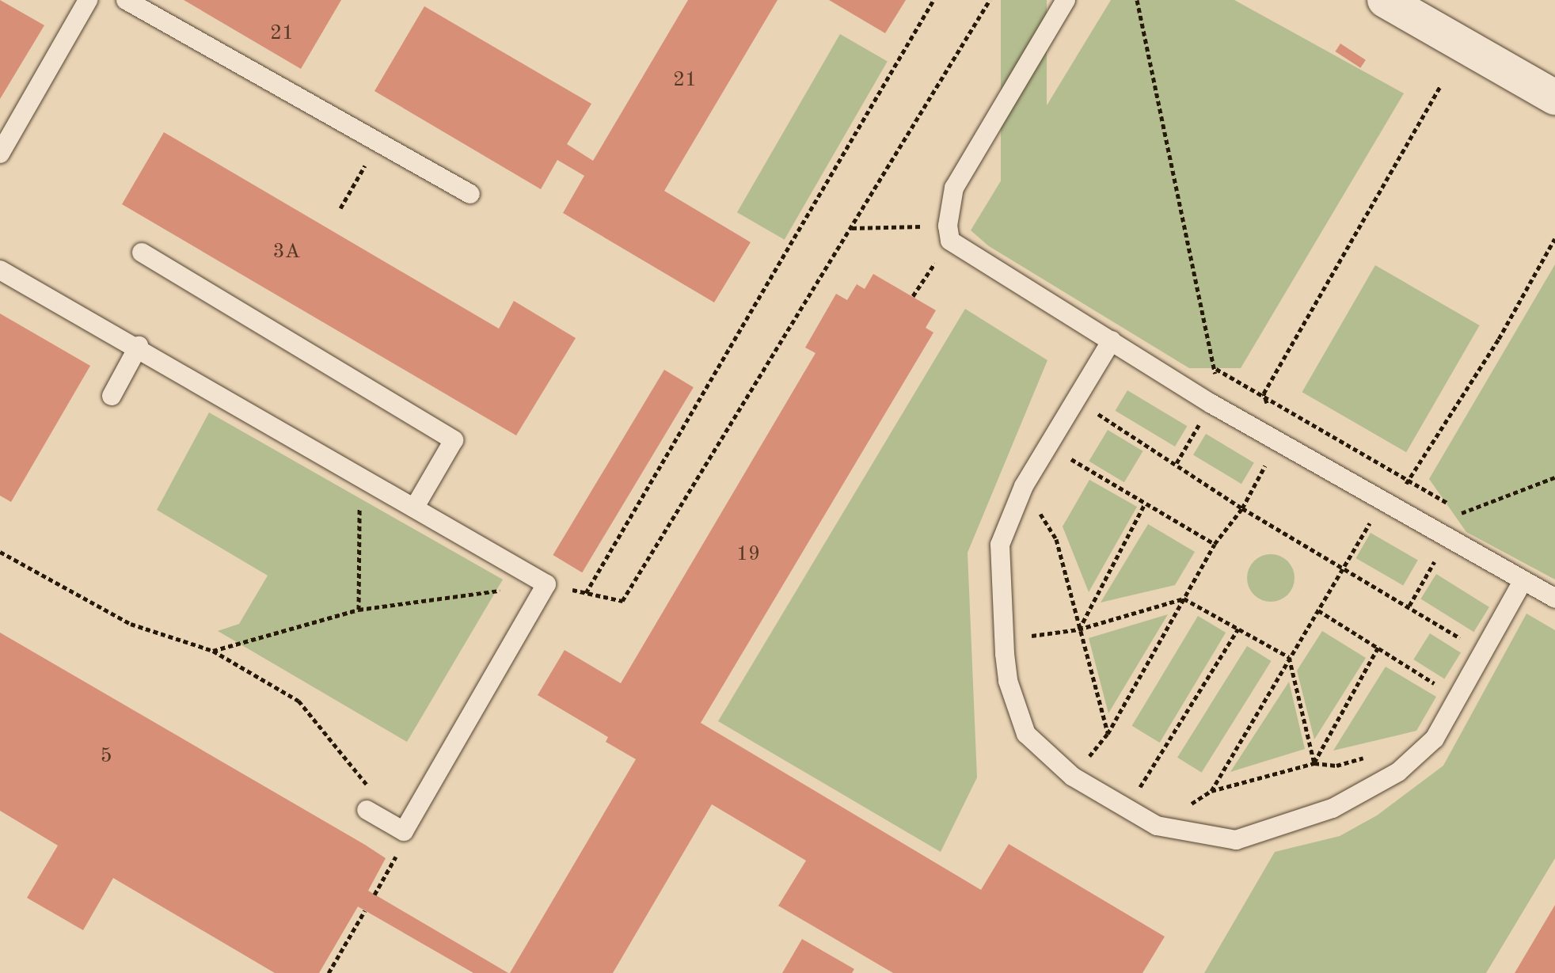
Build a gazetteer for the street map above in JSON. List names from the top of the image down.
{
  "house_numbers": [
    "21",
    "21",
    "3А",
    "19",
    "5"
  ]
}
